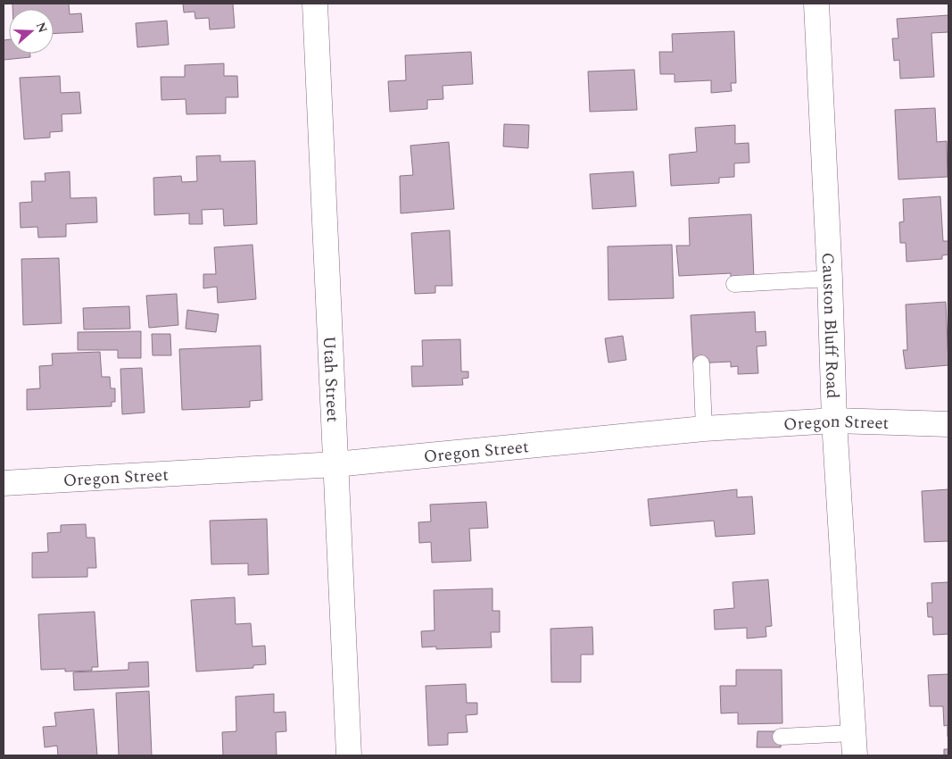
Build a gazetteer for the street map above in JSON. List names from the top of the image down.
{
  "streets": {
    "street": ["Causton Bluff Road", "Utah Street", "Oregon Street"]
  },
  "crossings": [
    ["Causton Bluff Road", "Oregon Street"],
    ["Utah Street", "Oregon Street"]
  ],
  "north": "right"
}
